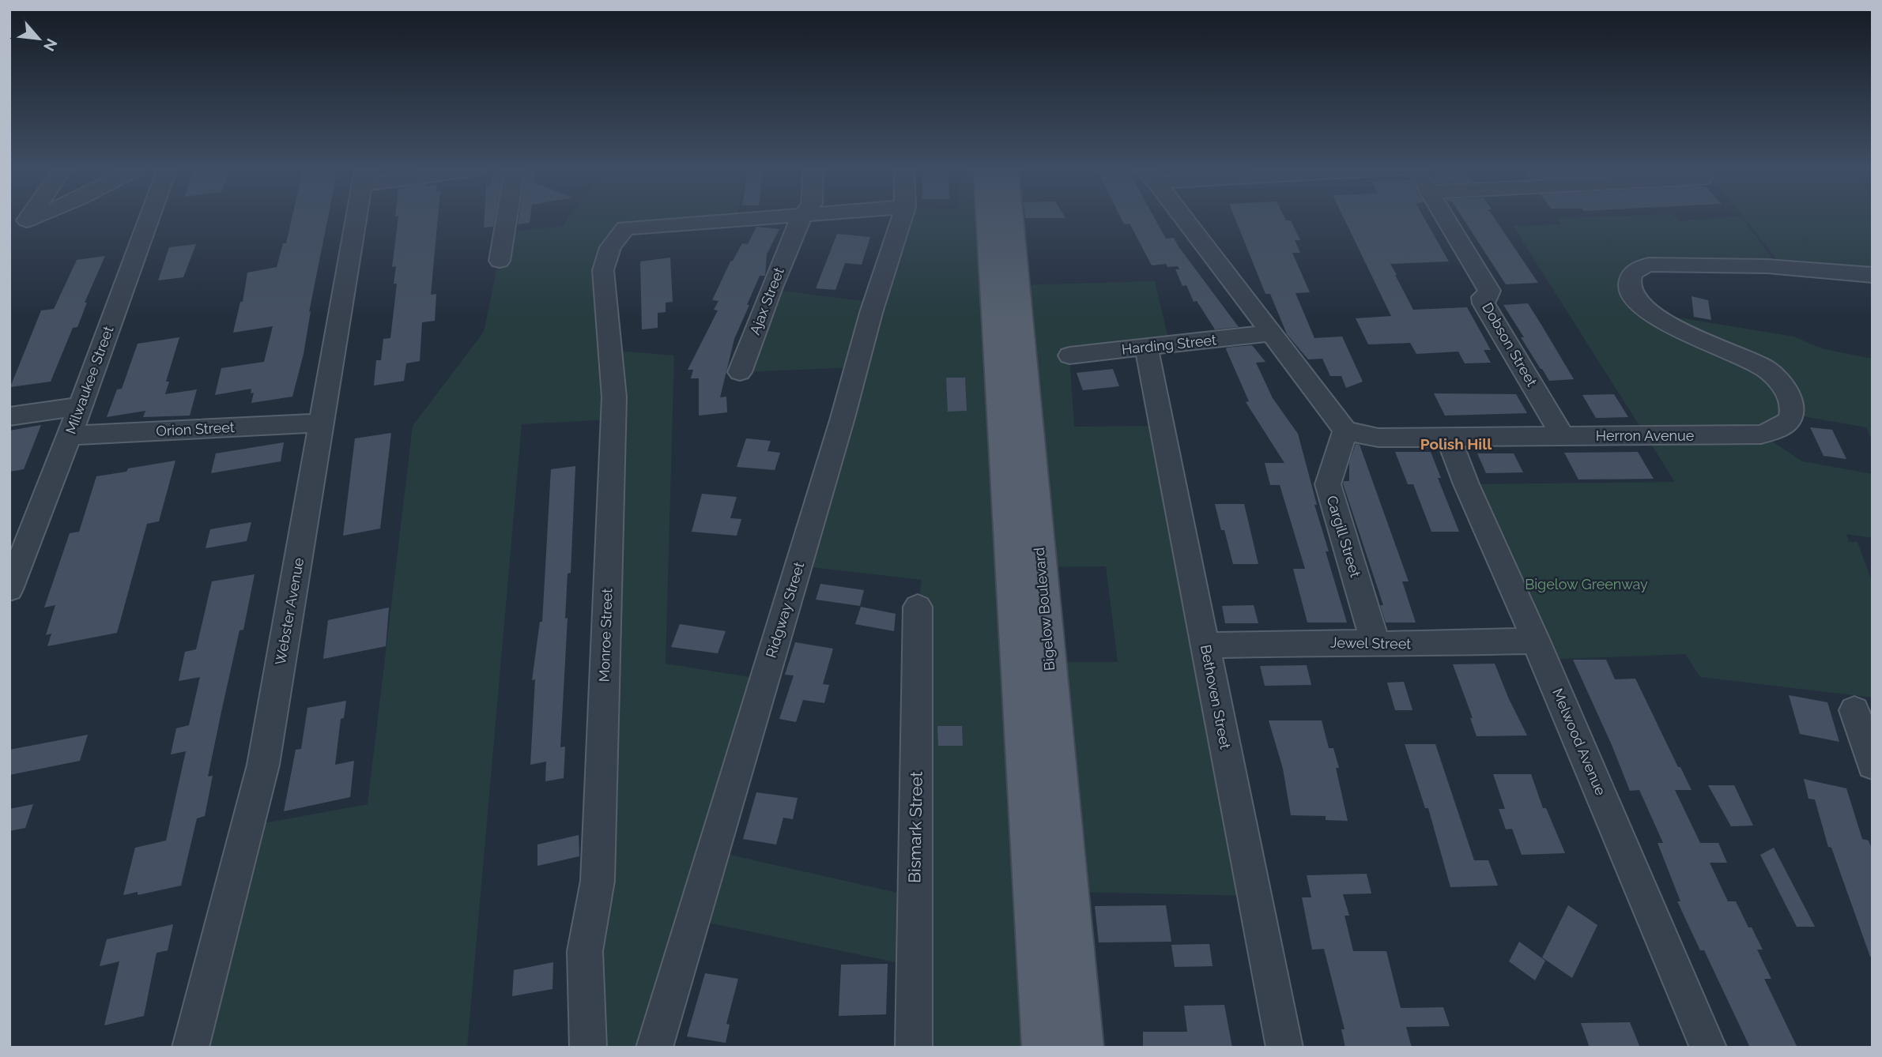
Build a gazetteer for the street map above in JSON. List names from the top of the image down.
{
  "streets": {
    "main road": ["Bigelow Boulevard"],
    "street": [
      "Ajax Street",
      "Harding Street",
      "Dobson Street",
      "Milwaukee Street",
      "Orion Street",
      "Herron Avenue",
      "Cargill Street",
      "Ridgway Street",
      "Webster Avenue",
      "Monroe Street",
      "Jewel Street",
      "Bethoven Street",
      "Melwood Avenue",
      "Bismark Street"
    ]
  },
  "crossings": [
    ["Harding Street", "Bethoven Street"],
    ["Dobson Street", "Herron Avenue"],
    ["Milwaukee Street", "Orion Street"],
    ["Orion Street", "Webster Avenue"],
    ["Herron Avenue", "Cargill Street"],
    ["Herron Avenue", "Melwood Avenue"],
    ["Cargill Street", "Jewel Street"],
    ["Jewel Street", "Bethoven Street"],
    ["Jewel Street", "Melwood Avenue"]
  ],
  "districts": ["Polish Hill"],
  "parks": ["Bigelow Greenway"],
  "north": "bottom right"
}
